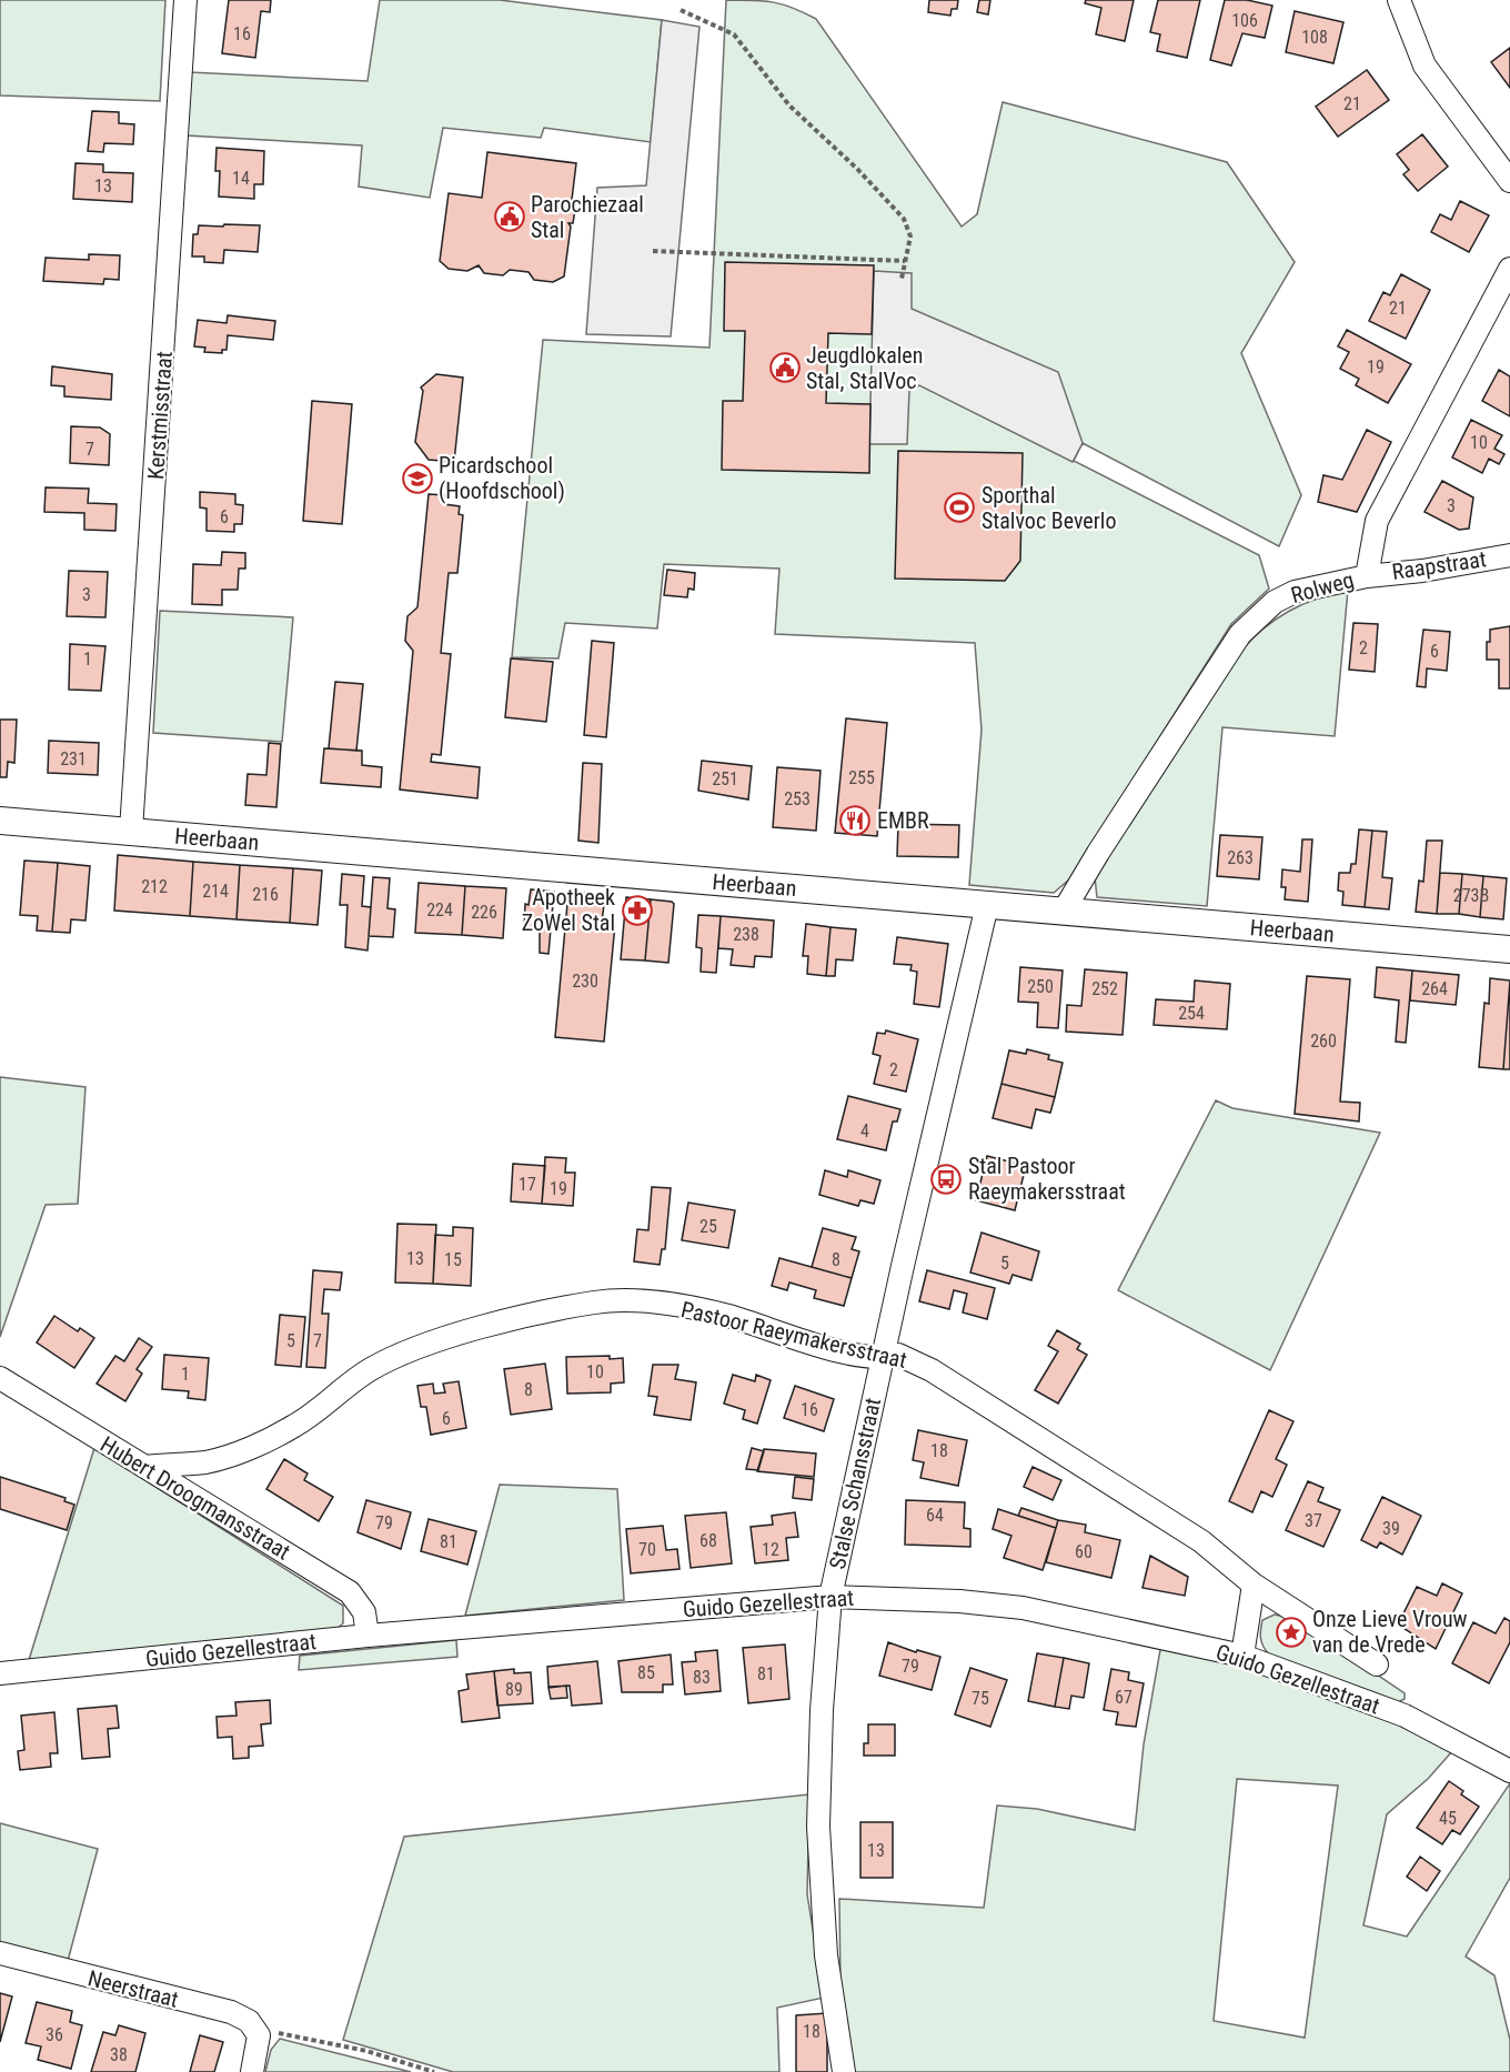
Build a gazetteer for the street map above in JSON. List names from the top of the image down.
{
  "streets": {
    "street": [
      "Kerstmisstraat",
      "Raapstraat",
      "Rolweg",
      "Heerbaan",
      "Pastoor Raeymakersstraat",
      "Stalse Schansstraat",
      "Hubert Droogmansstraat",
      "Guido Gezellestraat",
      "Neerstraat"
    ]
  },
  "crossings": [
    ["Kerstmisstraat", "Heerbaan"],
    ["Raapstraat", "Rolweg"],
    ["Rolweg", "Heerbaan"],
    ["Heerbaan", "Stalse Schansstraat"],
    ["Pastoor Raeymakersstraat", "Stalse Schansstraat"],
    ["Pastoor Raeymakersstraat", "Hubert Droogmansstraat"],
    ["Stalse Schansstraat", "Guido Gezellestraat"],
    ["Hubert Droogmansstraat", "Guido Gezellestraat"]
  ],
  "places": {
    "public building": ["Parochiezaal Stal", "Jeugdlokalen Stal, StalVoc"],
    "school or university": ["Picardschool (Hoofdschool)"],
    "sports": ["Sporthal Stalvoc Beverlo"],
    "restaurant": ["EMBR"],
    "pharmacy": ["Apotheek ZoWel Stal"],
    "bus stop": ["Stal Pastoor Raeymakersstraat"],
    "place": ["Onze Lieve Vrouw van de Vrede"]
  },
  "house_numbers": [
    "106",
    "16",
    "108",
    "21",
    "14",
    "13",
    "21",
    "19",
    "10",
    "7",
    "3",
    "6",
    "3",
    "2",
    "6",
    "1",
    "231",
    "255",
    "251",
    "253",
    "263",
    "212",
    "214",
    "216",
    "273B",
    "224",
    "226",
    "238",
    "230",
    "250",
    "252",
    "264",
    "254",
    "260",
    "2",
    "4",
    "17",
    "19",
    "25",
    "13",
    "15",
    "8",
    "5",
    "5",
    "7",
    "10",
    "1",
    "8",
    "16",
    "6",
    "18",
    "64",
    "37",
    "79",
    "39",
    "68",
    "81",
    "70",
    "12",
    "60",
    "79",
    "85",
    "81",
    "83",
    "89",
    "67",
    "75",
    "45",
    "13",
    "18",
    "36",
    "38"
  ]
}
